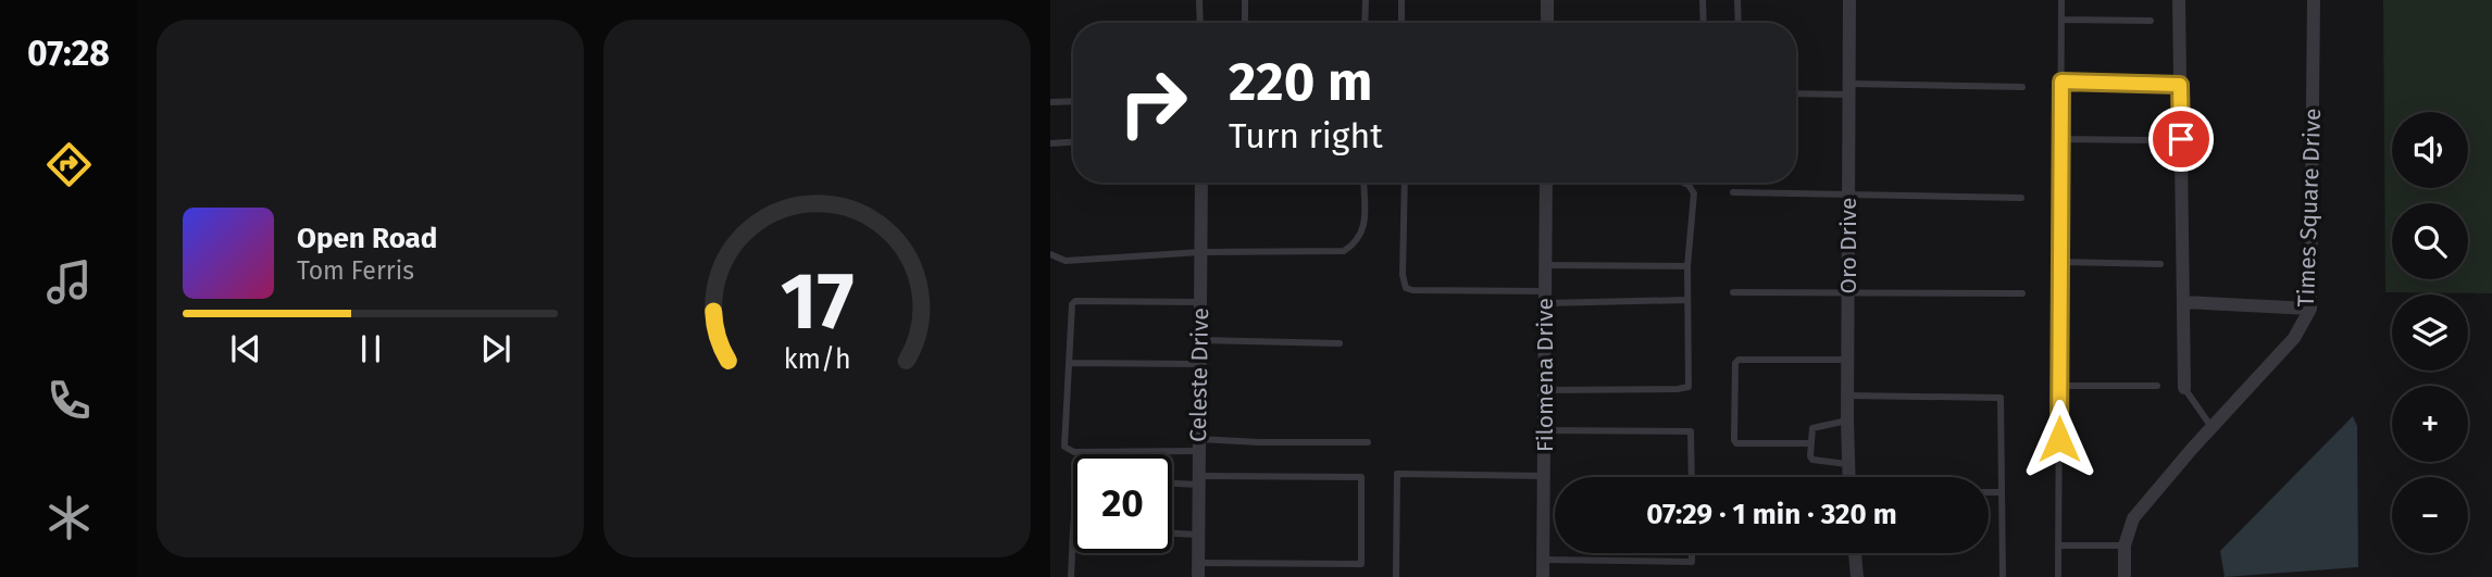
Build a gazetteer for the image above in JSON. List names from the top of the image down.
{
  "streets": {
    "street": [
      "Times Square Drive",
      "Oro Drive",
      "Celeste Drive",
      "Filomena Drive"
    ]
  },
  "page": {
    "tabs": "07:28",
    "turn": ["220 m", "Turn right"],
    "map_buttons": ["+", "−"],
    "song": ["Open Road", "Tom Ferris"],
    "limit": "20",
    "trip": "07:29 · 1 min · 320 m",
    "gauge": ["17", "km/h"]
  }
}
